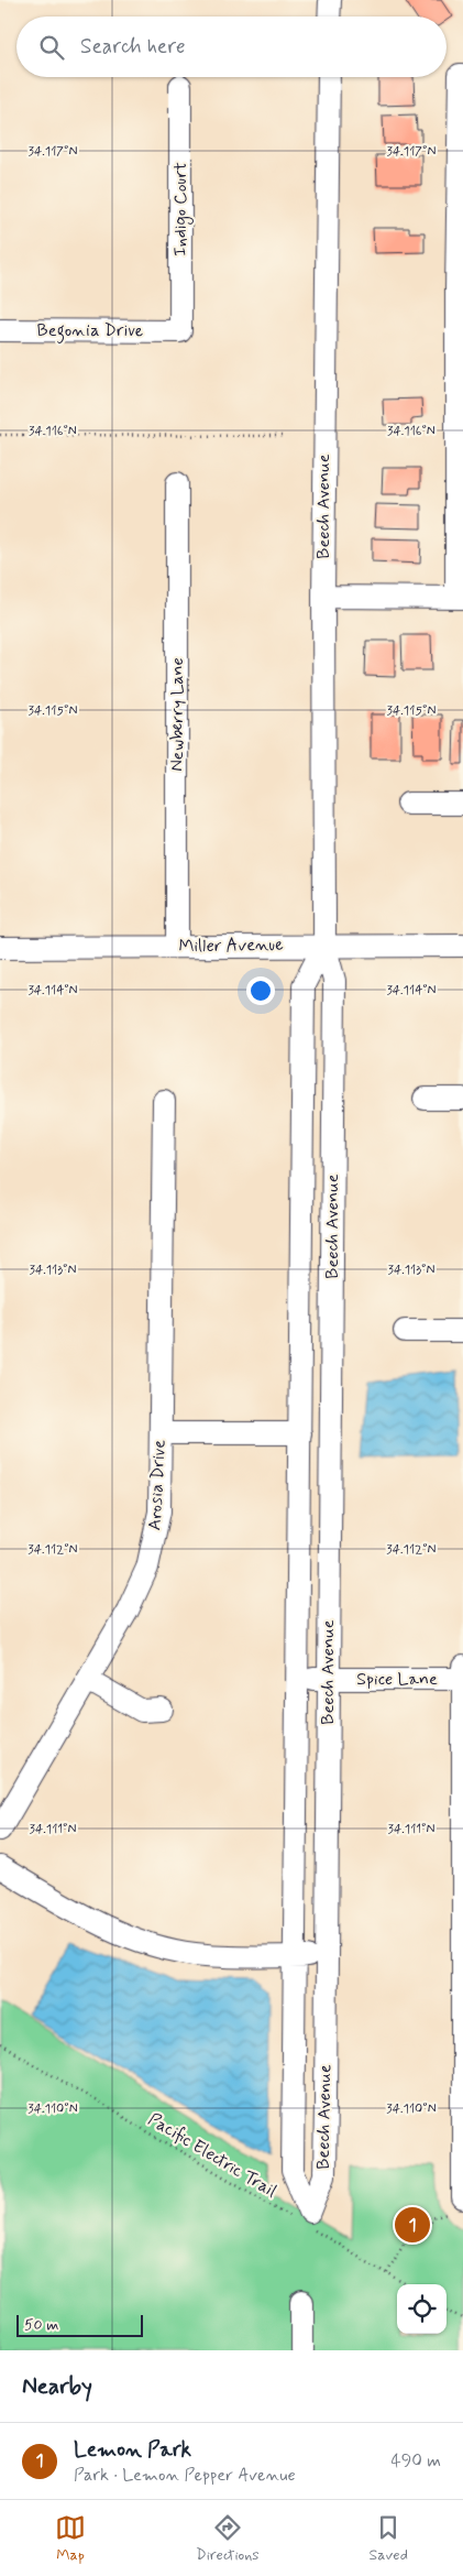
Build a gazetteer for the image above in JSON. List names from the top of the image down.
{
  "streets": {
    "street": [
      "Indigo Court",
      "Begonia Drive",
      "Beech Avenue",
      "Newberry Lane",
      "Miller Avenue",
      "Arosia Drive",
      "Spice Lane"
    ],
    "path": ["Pacific Electric Trail"]
  },
  "crossings": [
    ["Indigo Court", "Begonia Drive"],
    ["Beech Avenue", "Miller Avenue"],
    ["Beech Avenue", "Spice Lane"],
    ["Newberry Lane", "Miller Avenue"]
  ],
  "scale_bar": "50 m",
  "page": {
    "search": "Search here",
    "pins": "1",
    "scale": "50 m",
    "heading": "Nearby",
    "list": [
      {
        "mark": "1",
        "name": "Lemon Park",
        "note": "Park · Lemon Pepper Avenue",
        "value": "490 m"
      }
    ],
    "nav": ["Map", "Directions", "Saved"]
  },
  "coordinates": [
    "34.117°N",
    "34.116°N",
    "34.115°N",
    "34.114°N",
    "34.113°N",
    "34.112°N",
    "34.111°N",
    "34.110°N"
  ]
}
